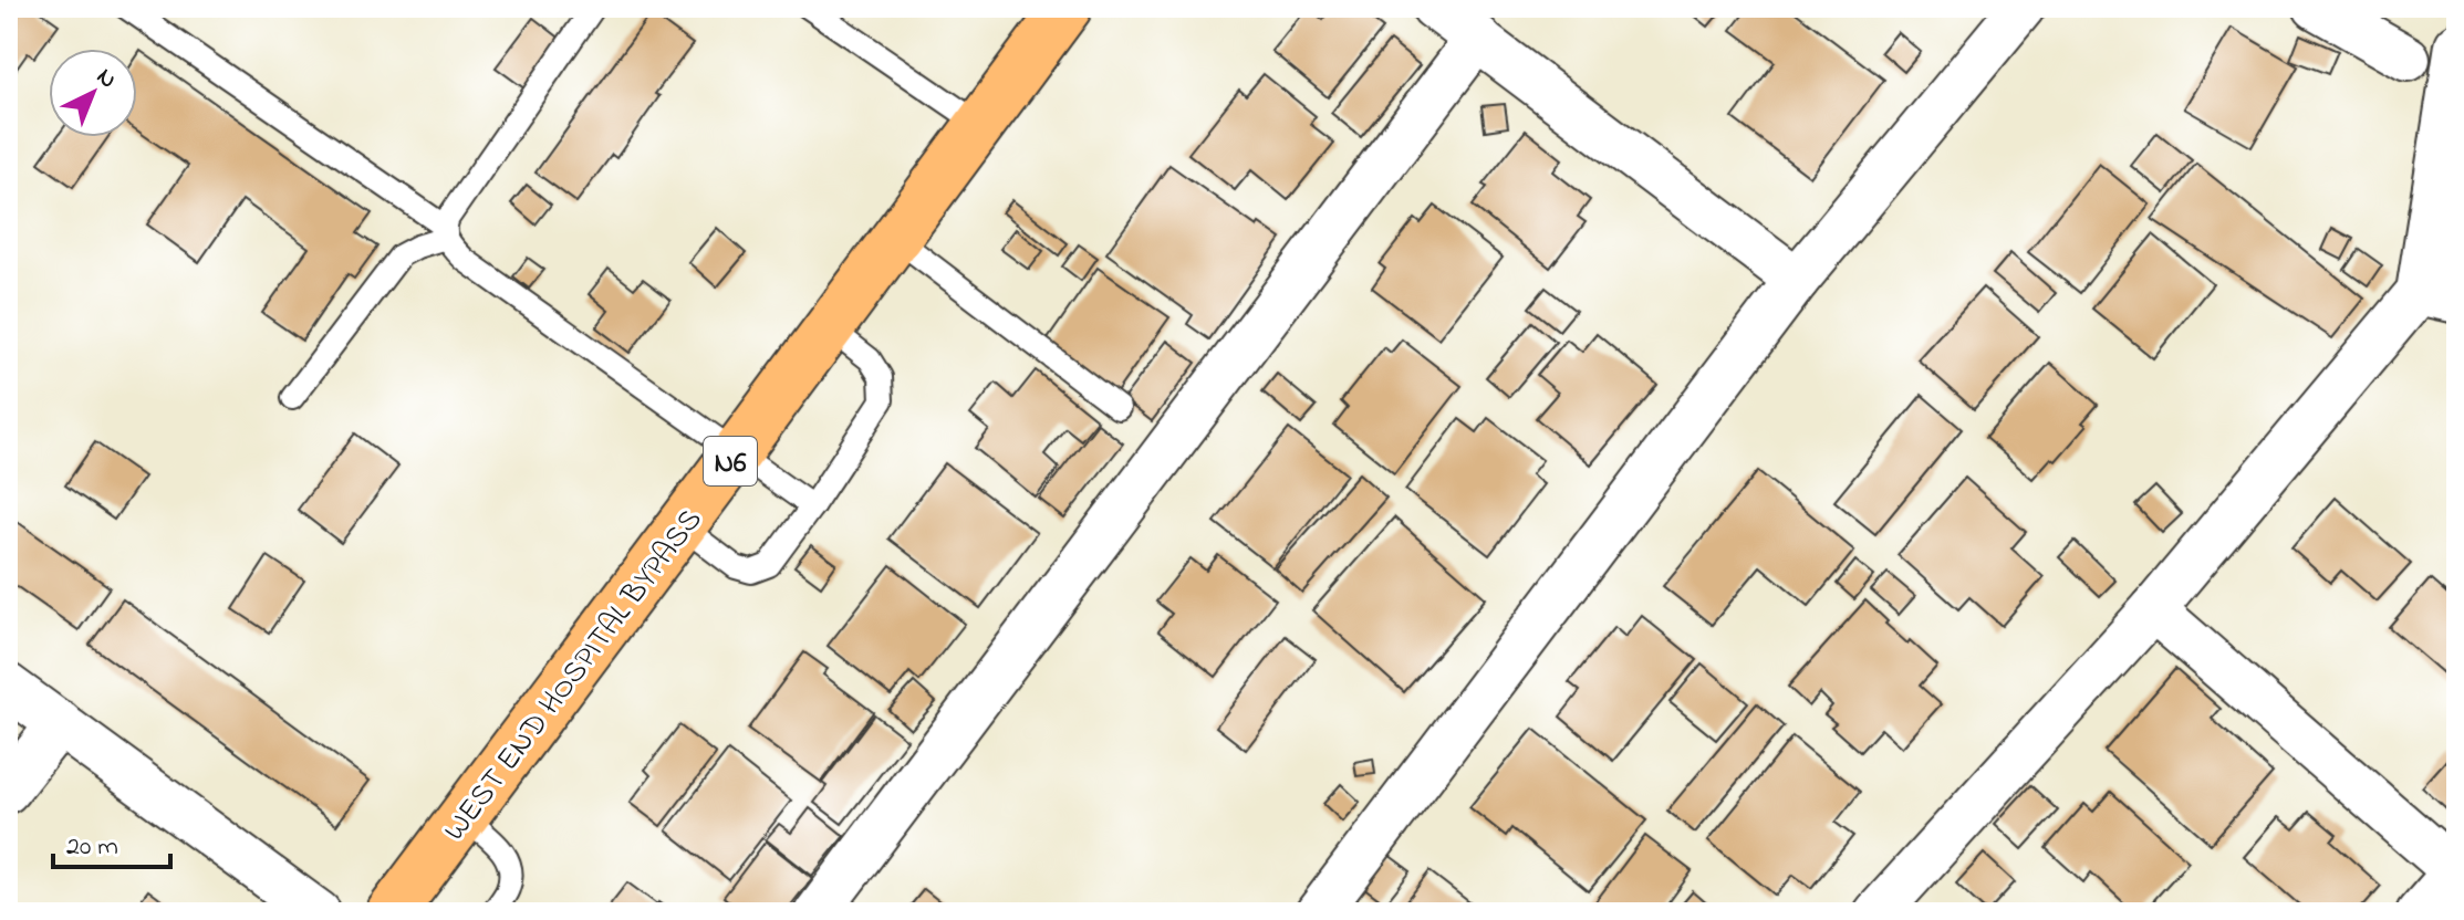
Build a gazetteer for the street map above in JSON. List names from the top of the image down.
{
  "streets": {
    "highway": ["N6", "WEST END HOSPITAL BYPASS"]
  },
  "scale_bar": "20 m",
  "north": "top right"
}
